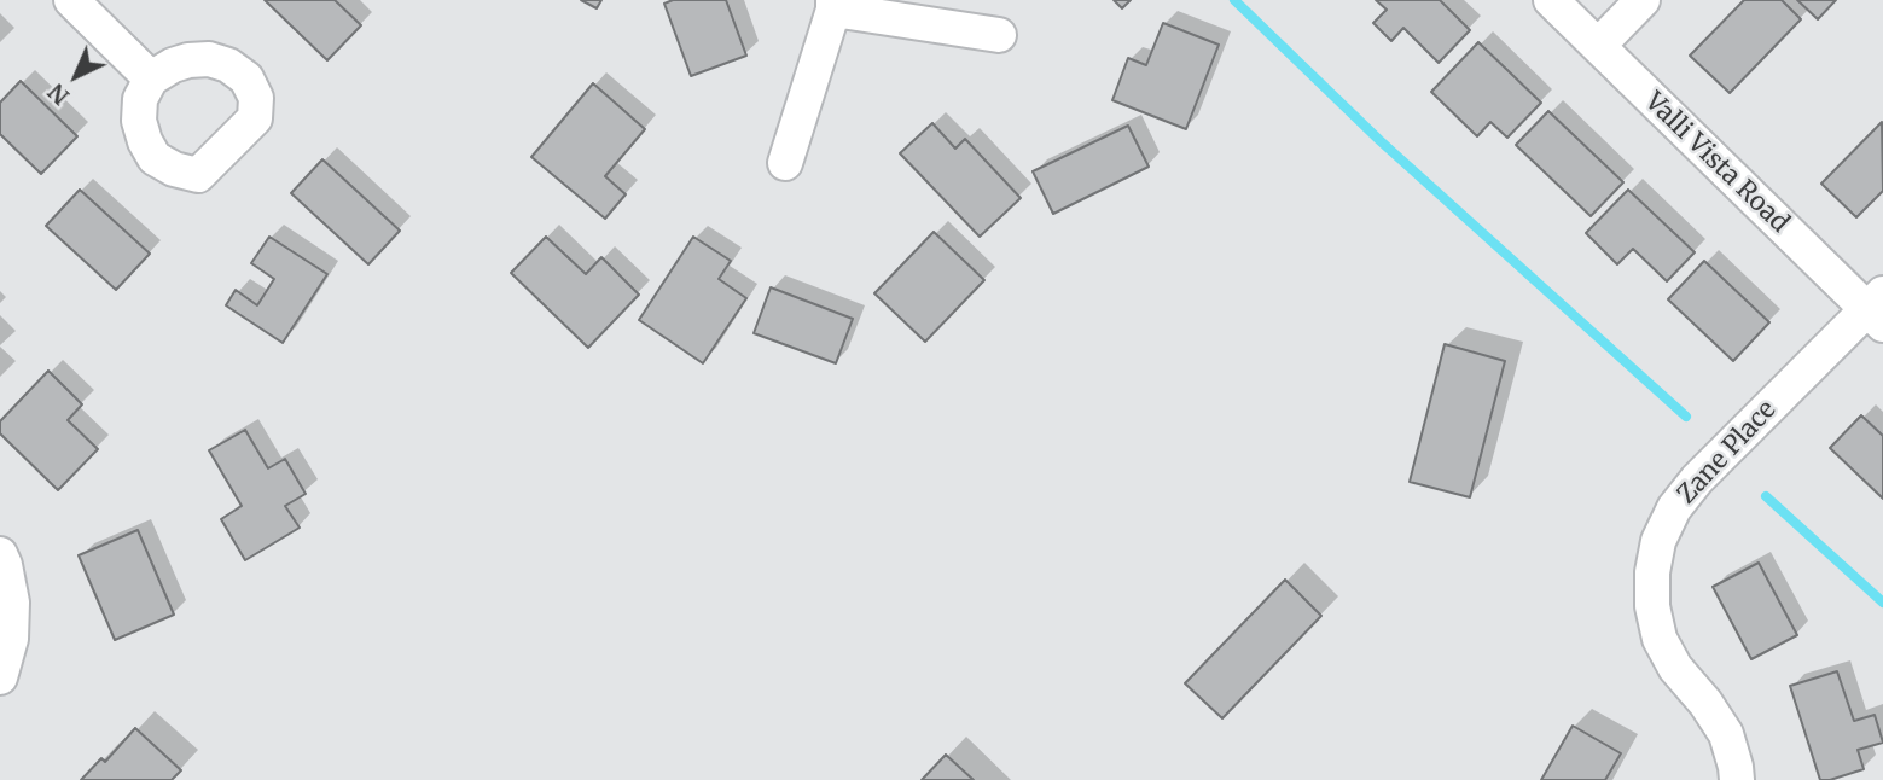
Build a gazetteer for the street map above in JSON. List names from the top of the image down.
{
  "streets": {
    "street": ["Valli Vista Road", "Zane Place"]
  },
  "crossings": [
    ["Valli Vista Road", "Zane Place"]
  ],
  "north": "bottom left"
}
